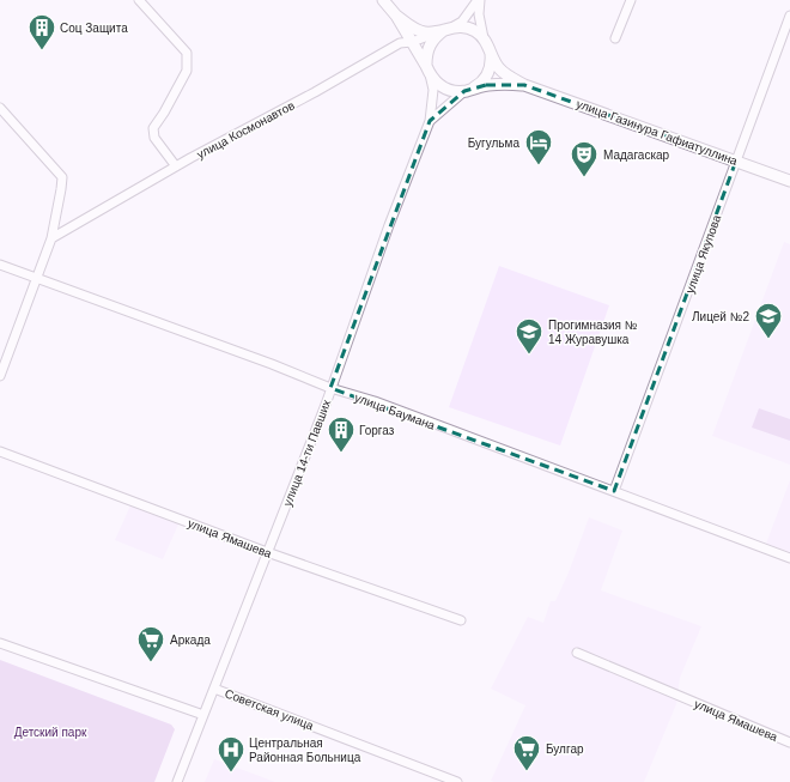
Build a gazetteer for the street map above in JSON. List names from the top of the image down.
{
  "streets": {
    "main road": ["улица Газинура Гафиатуллина"],
    "street": [
      "улица Космонавтов",
      "улица Якупова",
      "улица Баумана",
      "улица 14-ти Павших",
      "улица Ямашева",
      "Советская улица"
    ]
  },
  "crossings": [
    ["улица Газинура Гафиатуллина", "улица Якупова"],
    ["улица Якупова", "улица Баумана"],
    ["улица Баумана", "улица 14-ти Павших"],
    ["улица 14-ти Павших", "улица Ямашева"],
    ["улица 14-ти Павших", "Советская улица"]
  ],
  "parks": ["Детский парк"],
  "places": {
    "building": ["Соц Защита", "Горгаз"],
    "hotel": ["Бугульма"],
    "theatre": ["Мадагаскар"],
    "school or university": ["Лицей №2", "Прогимназия № 14 Журавушка"],
    "supermarket": ["Аркада", "Булгар"],
    "hospital": ["Центральная Районная Больница"]
  }
}
